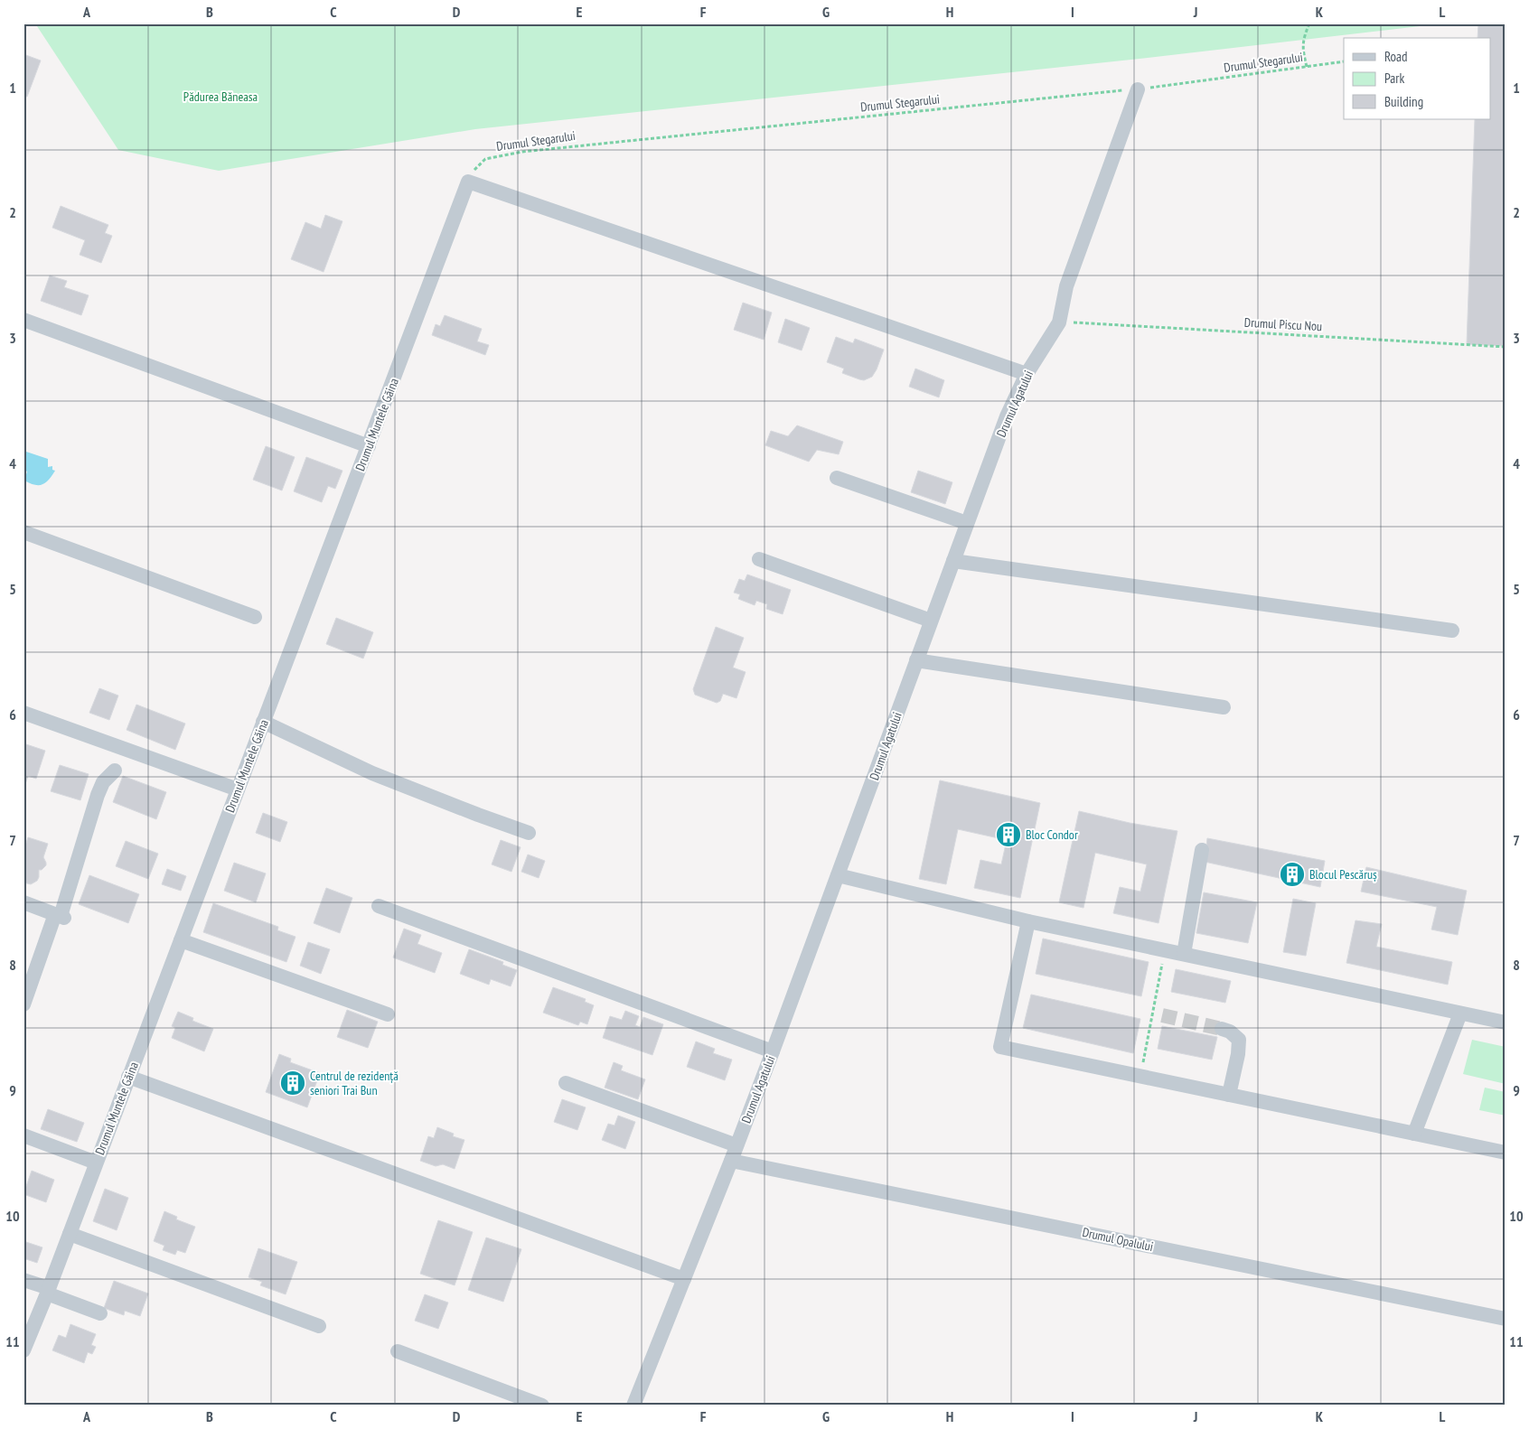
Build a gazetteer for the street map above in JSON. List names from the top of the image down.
{
  "streets": {
    "street": ["Drumul Agatului", "Drumul Muntele Găina", "Drumul Opalului"],
    "path": ["Drumul Stegarului", "Drumul Piscu Nou"]
  },
  "crossings": [
    ["Drumul Stegarului", "Drumul Agatului"],
    ["Drumul Stegarului", "Drumul Muntele Găina"],
    ["Drumul Piscu Nou", "Drumul Agatului"],
    ["Drumul Agatului", "Drumul Opalului"]
  ],
  "parks": ["Pădurea Băneasa"],
  "places": {
    "building": ["Bloc Condor", "Blocul Pescăruș", "Centrul de rezidență seniori Trai Bun"]
  },
  "legend": ["Road", "Park", "Building"],
  "grid": {
    "columns": [
      "A",
      "B",
      "C",
      "D",
      "E",
      "F",
      "G",
      "H",
      "I",
      "J",
      "K",
      "L"
    ],
    "rows": [
      "1",
      "2",
      "3",
      "4",
      "5",
      "6",
      "7",
      "8",
      "9",
      "10",
      "11"
    ]
  }
}
